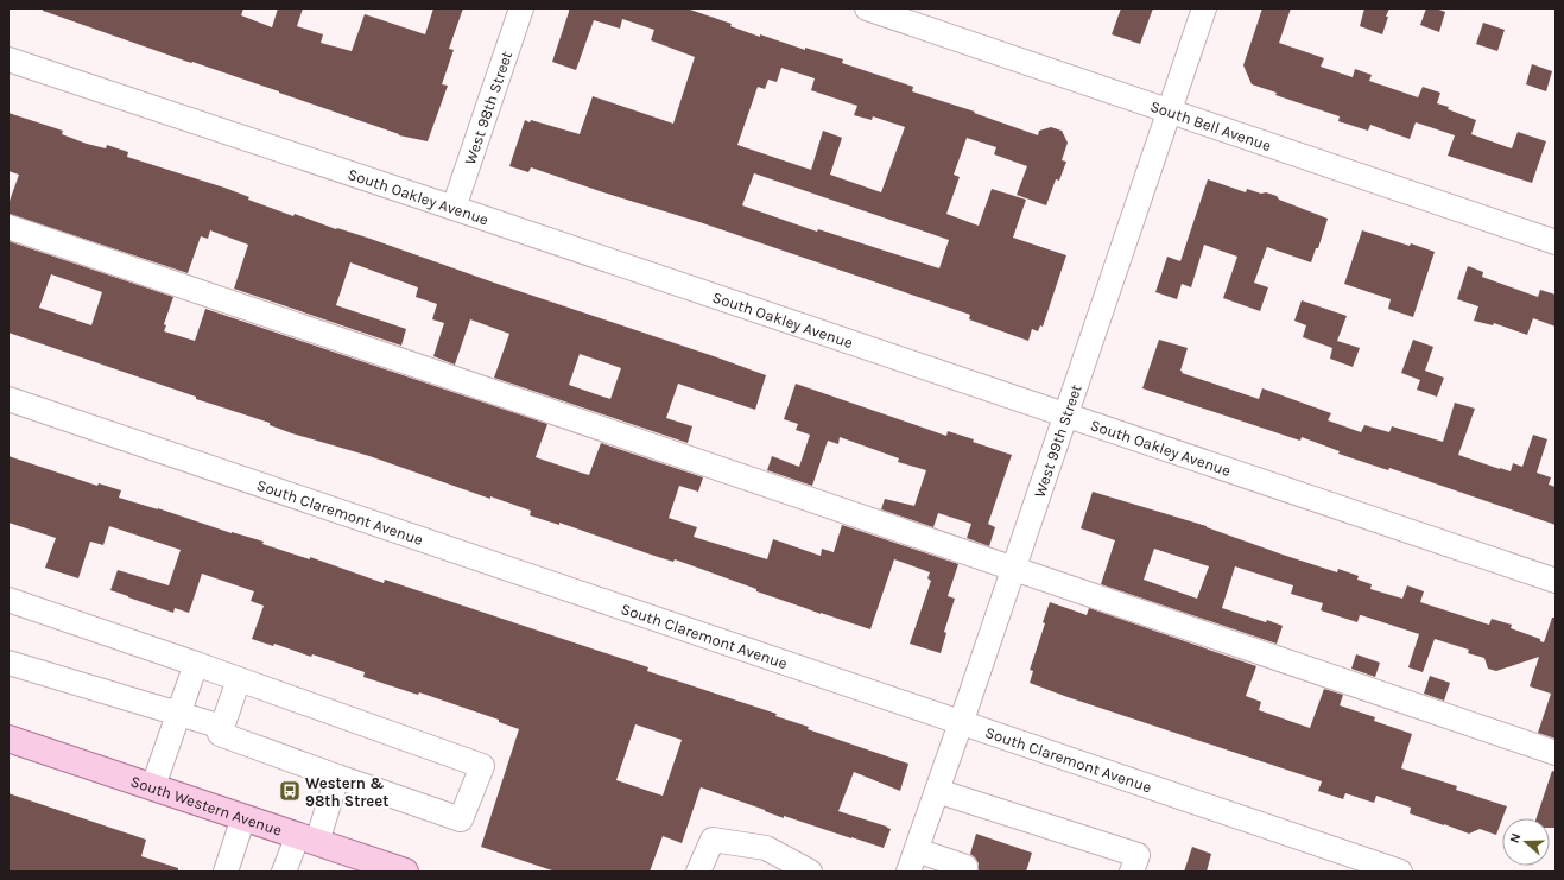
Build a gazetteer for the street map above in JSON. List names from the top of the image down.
{
  "streets": {
    "main road": ["South Western Avenue"],
    "street": [
      "West 98th Street",
      "South Bell Avenue",
      "South Oakley Avenue",
      "West 99th Street",
      "South Claremont Avenue"
    ]
  },
  "crossings": [
    ["West 98th Street", "South Oakley Avenue"],
    ["South Bell Avenue", "West 99th Street"],
    ["South Oakley Avenue", "West 99th Street"],
    ["West 99th Street", "South Claremont Avenue"]
  ],
  "places": {
    "bus stop": ["Western & 98th Street"]
  },
  "north": "left"
}
